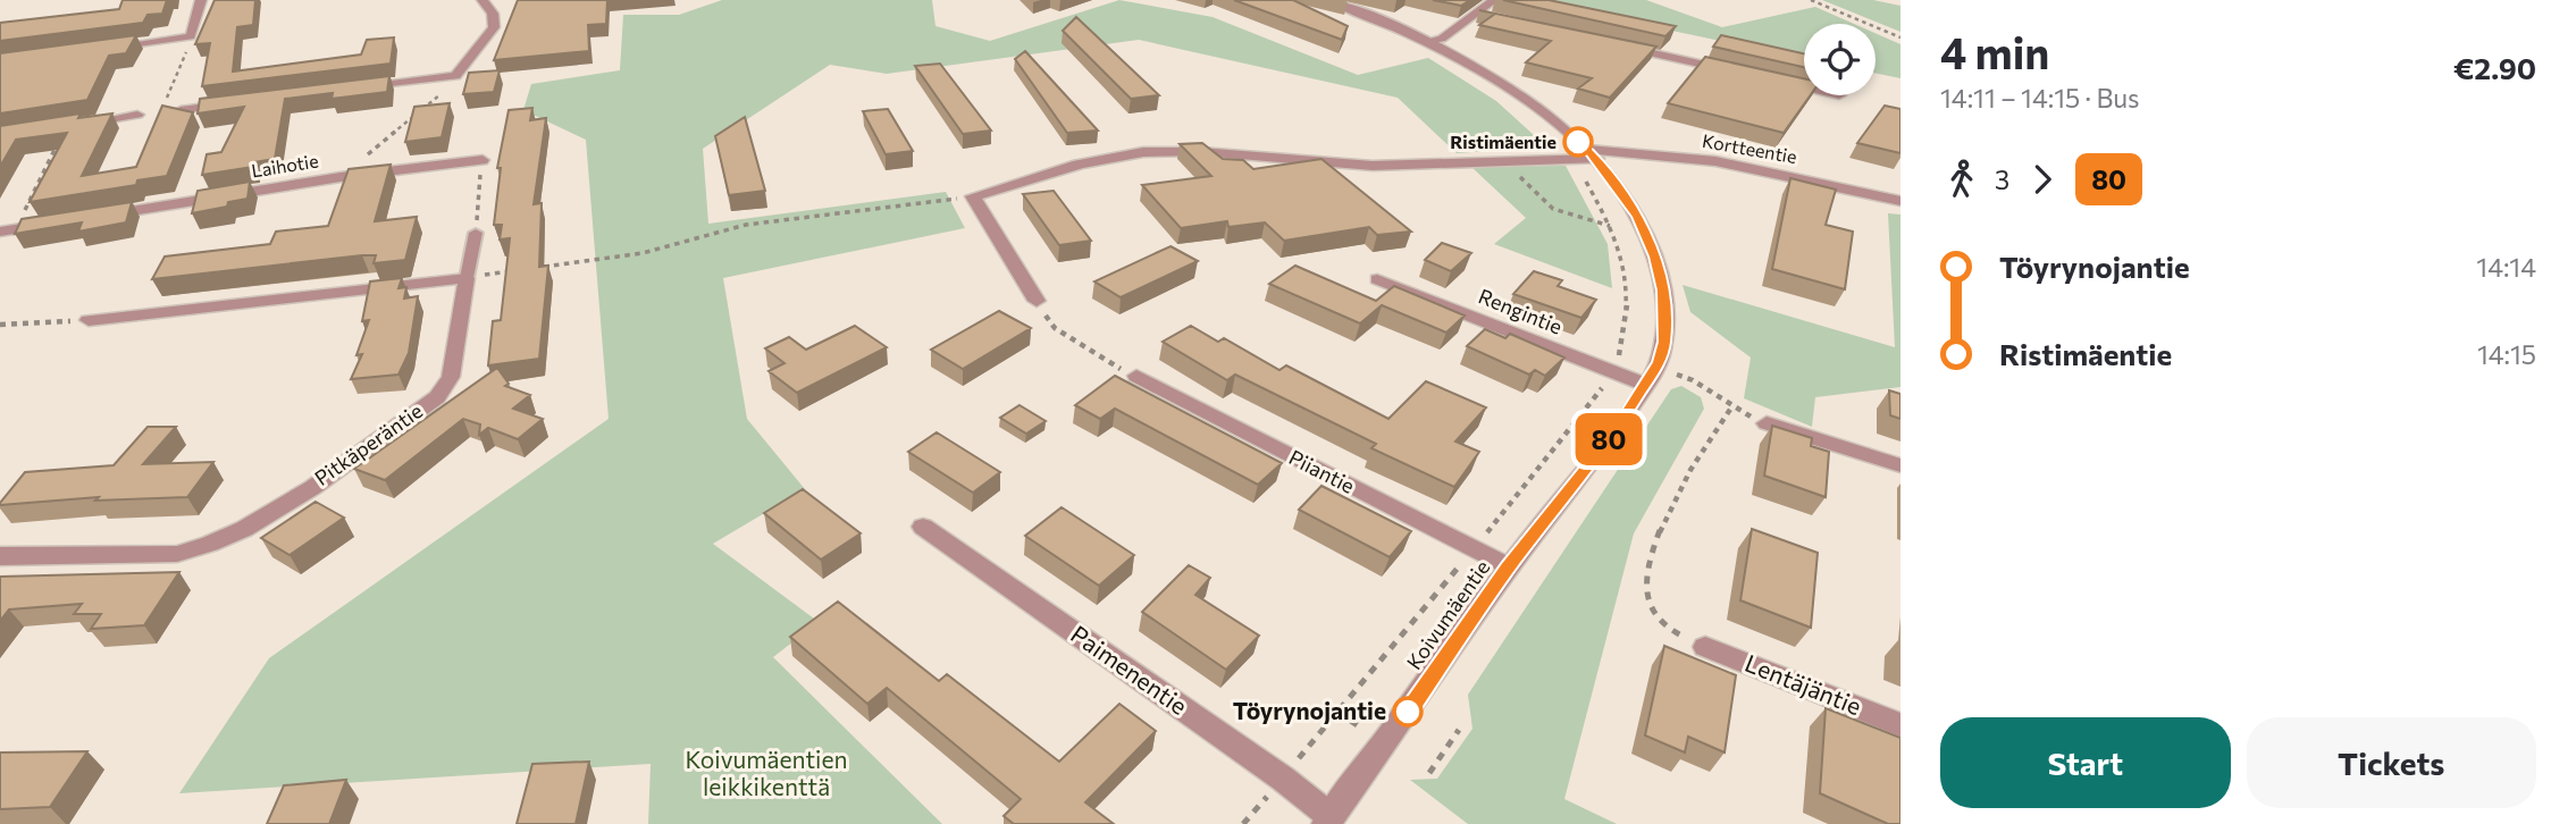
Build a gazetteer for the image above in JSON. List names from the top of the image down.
{
  "streets": {
    "street": [
      "Kortteentie",
      "Laihotie",
      "Rengintie",
      "Pitkäperäntie",
      "Piiantie",
      "Koivumäentie",
      "Paimenentie",
      "Lentäjäntie"
    ]
  },
  "crossings": [
    ["Kortteentie", "Koivumäentie"],
    ["Rengintie", "Koivumäentie"],
    ["Piiantie", "Koivumäentie"],
    ["Koivumäentie", "Paimenentie"]
  ],
  "parks": ["Koivumäentien leikkikenttä"],
  "places": ["Ristimäentie", "Töyrynojantie"],
  "lines": ["bus line 80"],
  "page": {
    "on_map": "80",
    "heading": ["4 min", "14:11 – 14:15 · Bus", "€2.90"],
    "legs": ["3", "80"],
    "list": [
      {
        "name": "Töyrynojantie",
        "value": "14:14"
      },
      {
        "name": "Ristimäentie",
        "value": "14:15"
      }
    ],
    "buttons": ["Start", "Tickets"]
  }
}
